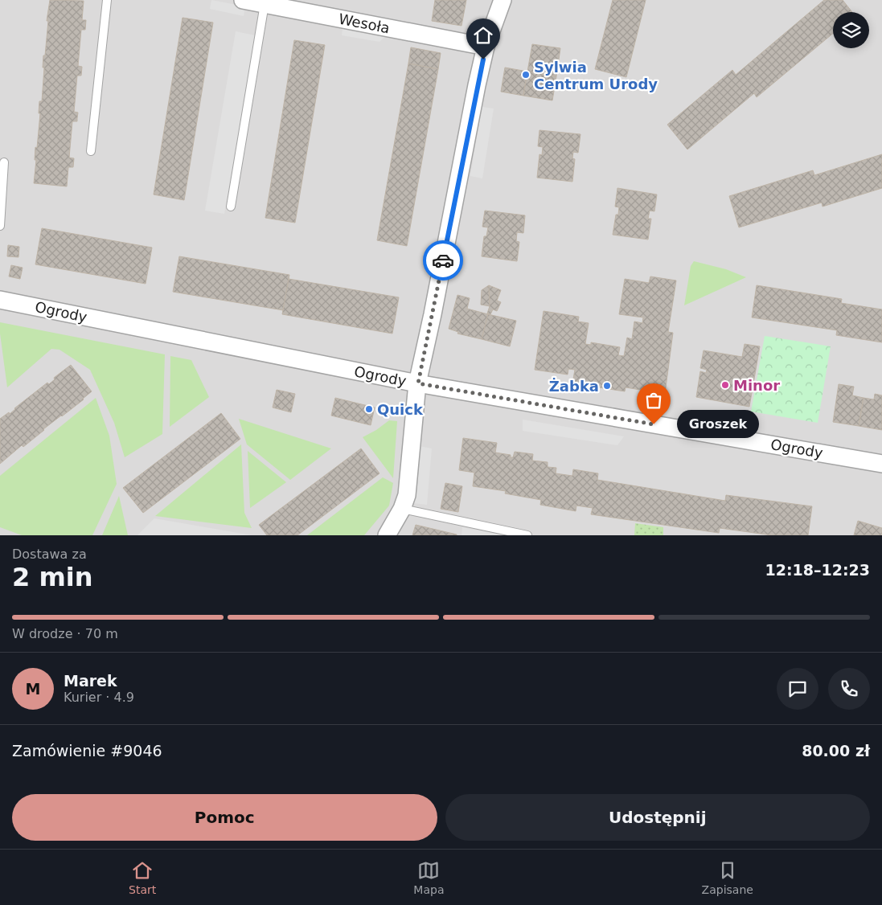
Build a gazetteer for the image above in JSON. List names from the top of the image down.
{
  "streets": {
    "street": ["Wesoła", "Ogrody"]
  },
  "places": [
    "Sylwia Centrum Urody",
    "Minor",
    "Żabka",
    "Quick",
    "Groszek"
  ],
  "page": {
    "bubble": "Groszek",
    "heading": ["2 min", "Dostawa za", "12:18–12:23"],
    "panel": [
      "Marek",
      "Kurier · 4.9",
      "Zamówienie #9046",
      "80.00 zł"
    ],
    "bar": "W drodze · 70 m",
    "round": "M",
    "buttons": ["Pomoc", "Udostępnij"],
    "tabs": ["Start", "Mapa", "Zapisane"]
  }
}
